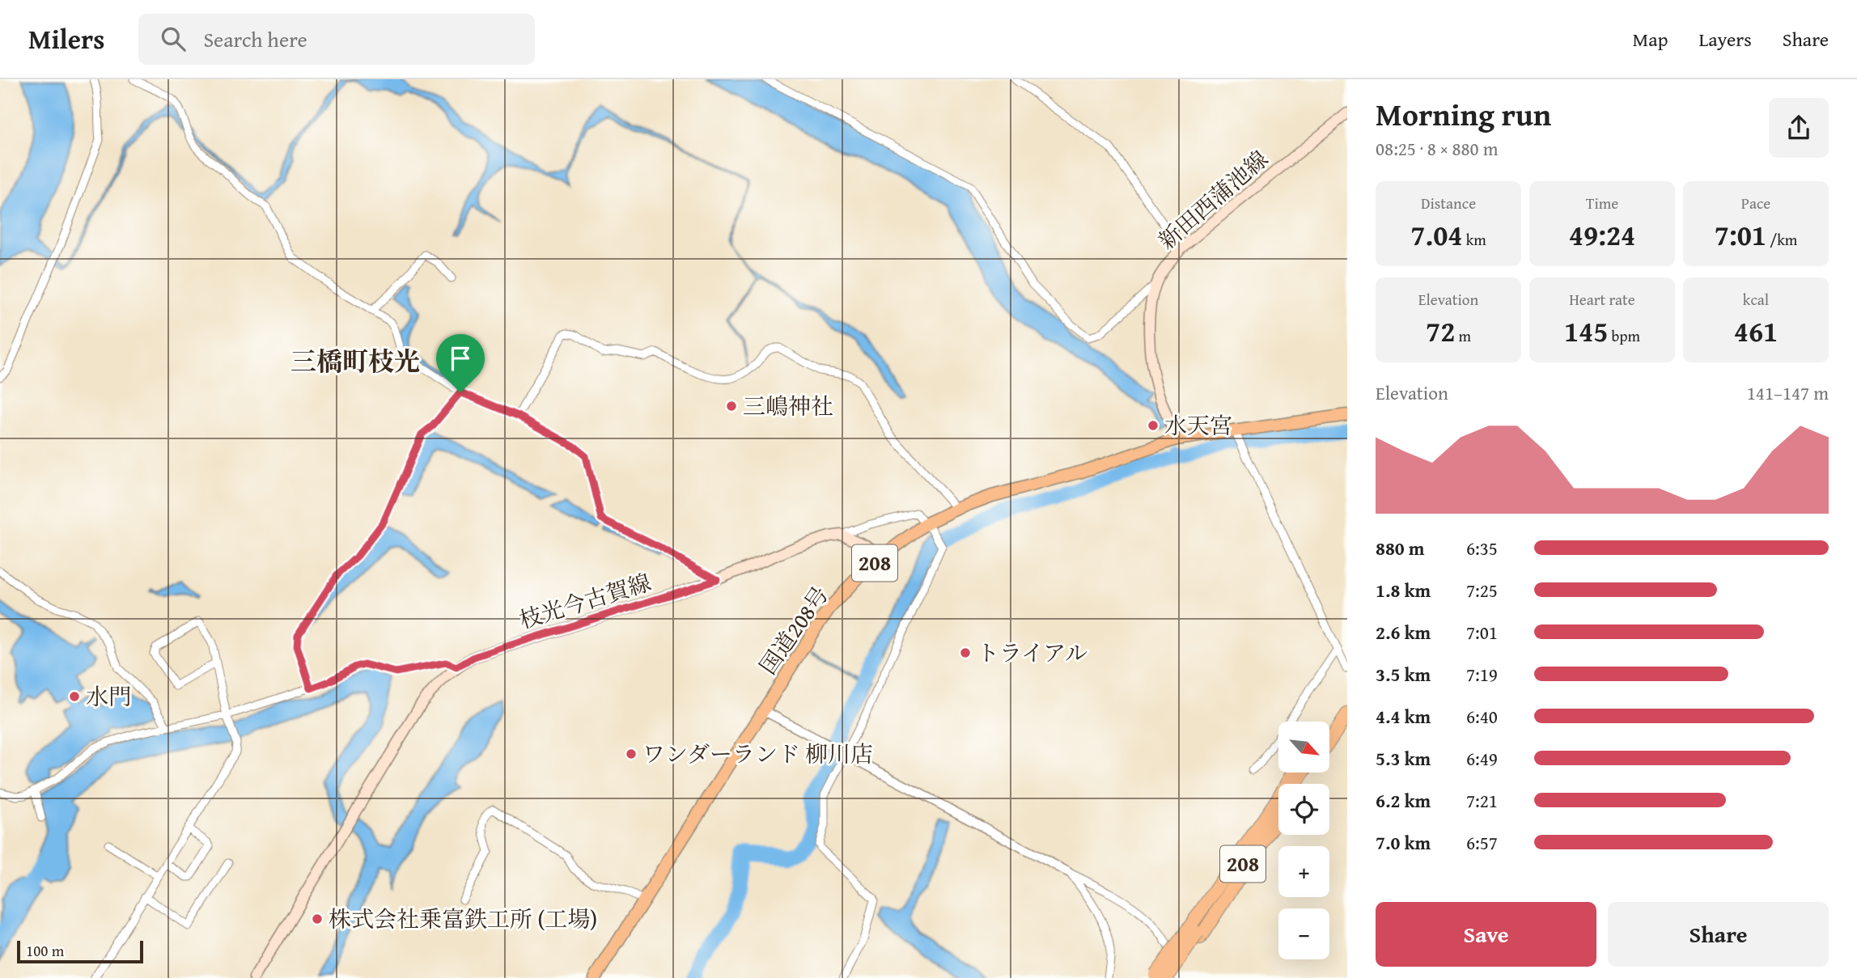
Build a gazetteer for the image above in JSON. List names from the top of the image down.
{
  "streets": {
    "highway": ["208", "国道208号"],
    "main road": ["新田西蒲池線", "枝光今古賀線"]
  },
  "crossings": [
    ["新田西蒲池線", "国道208号"]
  ],
  "districts": ["三橋町枝光"],
  "places": [
    "三嶋神社",
    "水天宮",
    "トライアル",
    "水門",
    "ワンダーランド 柳川店",
    "株式会社乗富鉄工所 (工場)"
  ],
  "scale_bar": "100 m",
  "north": "bottom right",
  "page": {
    "header": "Milers",
    "search": "Search here",
    "nav": ["Map", "Layers", "Share"],
    "heading": ["Morning run", "08:25 · 8 × 880 m"],
    "stats": [
      ["Distance", "7.04 km"],
      ["Time", "49:24"],
      ["Pace", "7:01 /km"],
      ["Elevation", "72 m"],
      ["Heart rate", "145 bpm"],
      ["kcal", "461"]
    ],
    "chart": ["Elevation", "141–147 m"],
    "list": [
      {
        "name": "880 m",
        "note": "6:35"
      },
      {
        "name": "1.8 km",
        "note": "7:25"
      },
      {
        "name": "2.6 km",
        "note": "7:01"
      },
      {
        "name": "3.5 km",
        "note": "7:19"
      },
      {
        "name": "4.4 km",
        "note": "6:40"
      },
      {
        "name": "5.3 km",
        "note": "6:49"
      },
      {
        "name": "6.2 km",
        "note": "7:21"
      },
      {
        "name": "7.0 km",
        "note": "6:57"
      }
    ],
    "map_buttons": ["+", "−"],
    "buttons": ["Save", "Share"],
    "scale": "100 m"
  }
}
